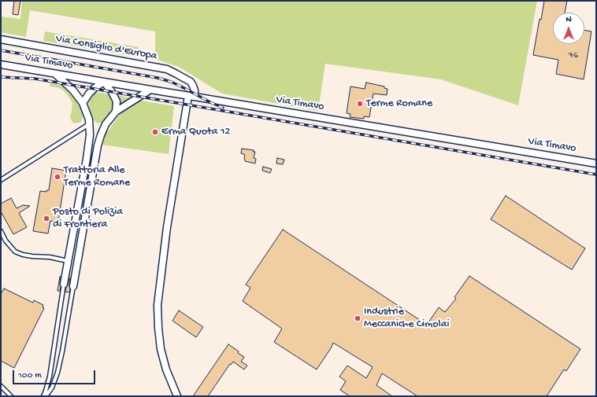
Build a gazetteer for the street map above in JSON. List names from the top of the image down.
{
  "streets": {
    "street": ["Via Consiglio d'Europa", "Via Timavo"]
  },
  "crossings": [
    ["Via Consiglio d'Europa", "Via Timavo"]
  ],
  "places": [
    "Terme Romane",
    "Erma Quota 12",
    "Trattoria Alle Terme Romane",
    "Posto di Polizia di Frontiera",
    "Industrie Meccaniche Cimolai"
  ],
  "house_numbers": ["76"],
  "scale_bar": "100 m",
  "north": "top"
}
